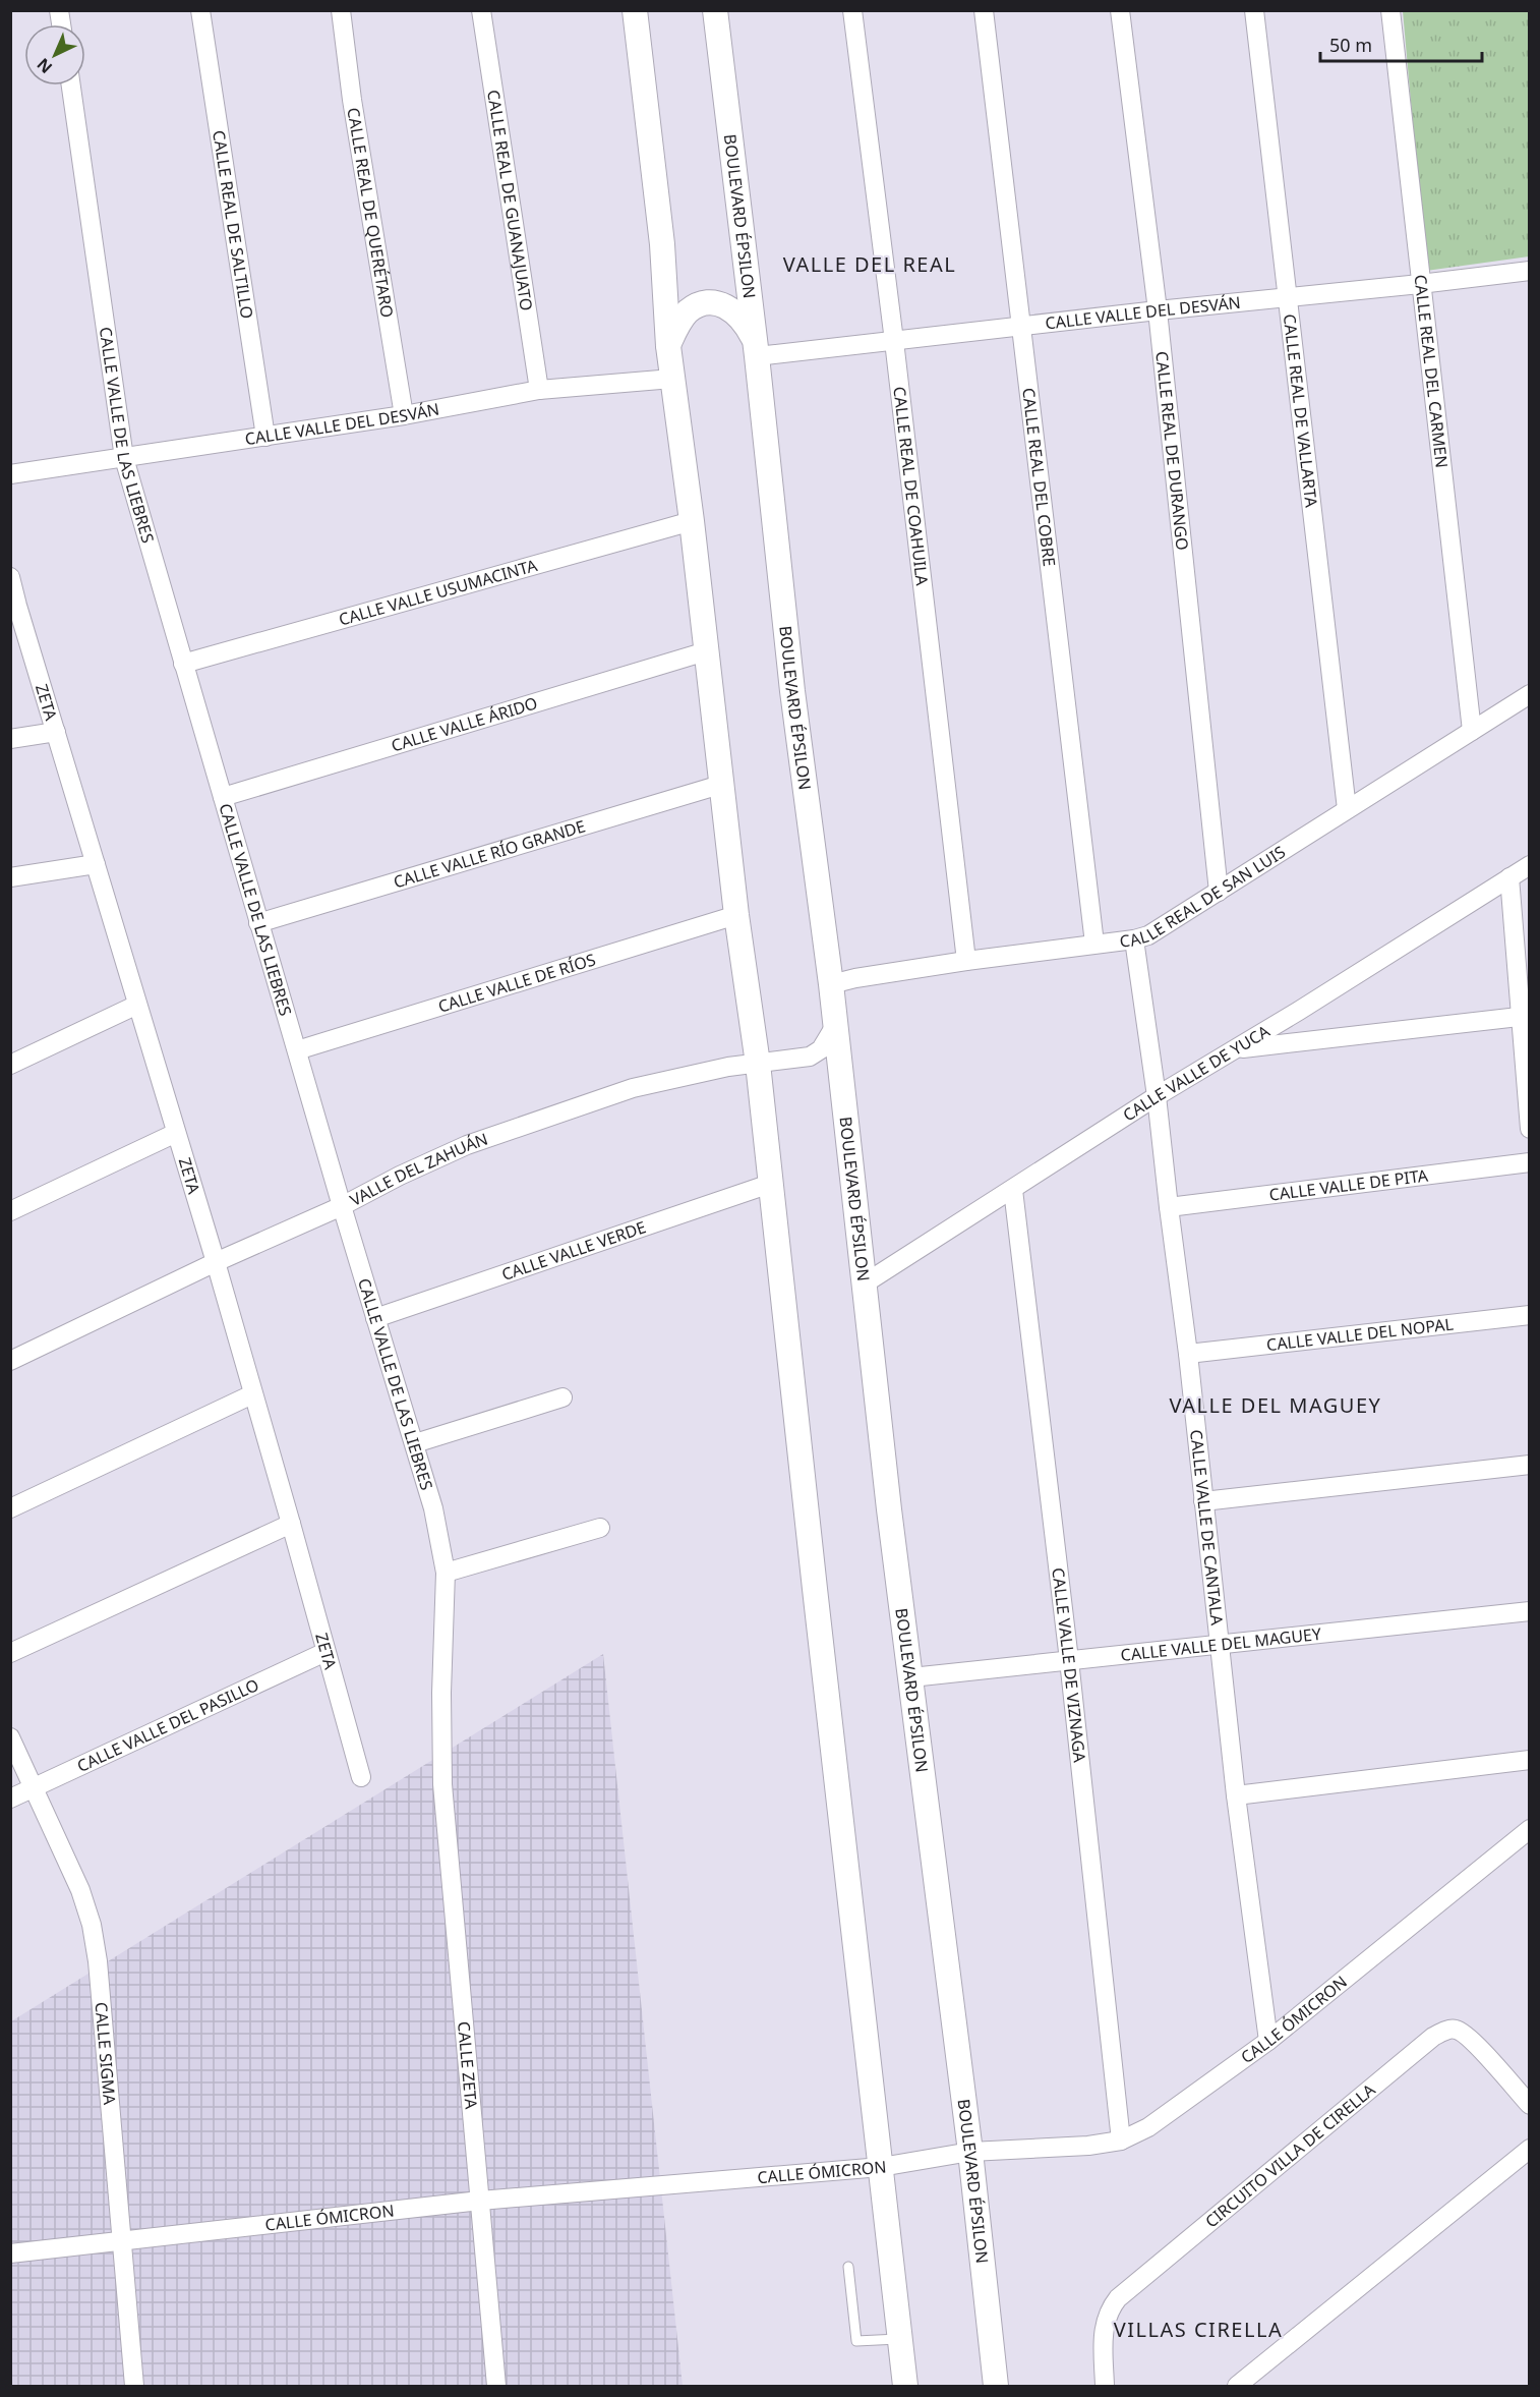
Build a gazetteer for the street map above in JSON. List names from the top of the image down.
{
  "streets": {
    "street": [
      "CALLE REAL DE GUANAJUATO",
      "CALLE REAL DE QUERÉTARO",
      "BOULEVARD ÉPSILON",
      "CALLE REAL DE SALTILLO",
      "CALLE VALLE DEL DESVÁN",
      "CALLE REAL DEL CARMEN",
      "CALLE REAL DE VALLARTA",
      "CALLE VALLE DE LAS LIEBRES",
      "CALLE REAL DE DURANGO",
      "CALLE REAL DEL COBRE",
      "CALLE REAL DE COAHUILA",
      "CALLE VALLE USUMACINTA",
      "ZETA",
      "CALLE VALLE ÁRIDO",
      "CALLE VALLE RÍO GRANDE",
      "CALLE REAL DE SAN LUIS",
      "CALLE VALLE DE RÍOS",
      "CALLE VALLE DE YUCA",
      "VALLE DEL ZAHUÁN",
      "CALLE VALLE DE PITA",
      "CALLE VALLE VERDE",
      "CALLE VALLE DEL NOPAL",
      "CALLE VALLE DE CANTALA",
      "CALLE VALLE DEL MAGUEY",
      "CALLE VALLE DE VIZNAGA",
      "CALLE VALLE DEL PASILLO",
      "CALLE ÓMICRON",
      "CALLE SIGMA",
      "CALLE ZETA",
      "CIRCUITO VILLA DE CIRELLA"
    ]
  },
  "crossings": [
    ["CALLE REAL DE GUANAJUATO", "CALLE VALLE DEL DESVÁN"],
    ["CALLE REAL DE QUERÉTARO", "CALLE VALLE DEL DESVÁN"],
    ["BOULEVARD ÉPSILON", "CALLE VALLE DEL DESVÁN"],
    ["BOULEVARD ÉPSILON", "CALLE REAL DE SAN LUIS"],
    ["BOULEVARD ÉPSILON", "CALLE VALLE DE YUCA"],
    ["BOULEVARD ÉPSILON", "VALLE DEL ZAHUÁN"],
    ["BOULEVARD ÉPSILON", "CALLE VALLE DEL MAGUEY"],
    ["BOULEVARD ÉPSILON", "CALLE ÓMICRON"],
    ["CALLE REAL DE SALTILLO", "CALLE VALLE DEL DESVÁN"],
    ["CALLE VALLE DEL DESVÁN", "CALLE REAL DEL CARMEN"],
    ["CALLE VALLE DEL DESVÁN", "CALLE REAL DE VALLARTA"],
    ["CALLE VALLE DEL DESVÁN", "CALLE VALLE DE LAS LIEBRES"],
    ["CALLE VALLE DEL DESVÁN", "CALLE REAL DE DURANGO"],
    ["CALLE VALLE DEL DESVÁN", "CALLE REAL DEL COBRE"],
    ["CALLE VALLE DEL DESVÁN", "CALLE REAL DE COAHUILA"],
    ["CALLE REAL DEL CARMEN", "CALLE REAL DE SAN LUIS"],
    ["CALLE REAL DE VALLARTA", "CALLE REAL DE SAN LUIS"],
    ["CALLE VALLE DE LAS LIEBRES", "CALLE VALLE USUMACINTA"],
    ["CALLE VALLE DE LAS LIEBRES", "CALLE VALLE ÁRIDO"],
    ["CALLE VALLE DE LAS LIEBRES", "CALLE VALLE RÍO GRANDE"],
    ["CALLE VALLE DE LAS LIEBRES", "CALLE VALLE DE RÍOS"],
    ["CALLE VALLE DE LAS LIEBRES", "VALLE DEL ZAHUÁN"],
    ["CALLE VALLE DE LAS LIEBRES", "CALLE VALLE VERDE"],
    ["CALLE VALLE DE LAS LIEBRES", "CALLE ZETA"],
    ["CALLE REAL DE DURANGO", "CALLE REAL DE SAN LUIS"],
    ["CALLE REAL DEL COBRE", "CALLE REAL DE SAN LUIS"],
    ["CALLE REAL DE COAHUILA", "CALLE REAL DE SAN LUIS"],
    ["ZETA", "VALLE DEL ZAHUÁN"],
    ["ZETA", "CALLE VALLE DEL PASILLO"],
    ["CALLE REAL DE SAN LUIS", "CALLE VALLE DE CANTALA"],
    ["CALLE VALLE DE YUCA", "CALLE VALLE DE CANTALA"],
    ["CALLE VALLE DE YUCA", "CALLE VALLE DE VIZNAGA"],
    ["CALLE VALLE DE PITA", "CALLE VALLE DE CANTALA"],
    ["CALLE VALLE DEL NOPAL", "CALLE VALLE DE CANTALA"],
    ["CALLE VALLE DE CANTALA", "CALLE VALLE DEL MAGUEY"],
    ["CALLE VALLE DE CANTALA", "CALLE ÓMICRON"],
    ["CALLE VALLE DEL MAGUEY", "CALLE VALLE DE VIZNAGA"],
    ["CALLE VALLE DE VIZNAGA", "CALLE ÓMICRON"],
    ["CALLE VALLE DEL PASILLO", "CALLE SIGMA"],
    ["CALLE ÓMICRON", "CALLE SIGMA"],
    ["CALLE ÓMICRON", "CALLE ZETA"]
  ],
  "districts": ["VALLE DEL REAL", "VALLE DEL MAGUEY", "VILLAS CIRELLA"],
  "scale_bar": "50 m",
  "north": "bottom left"
}
